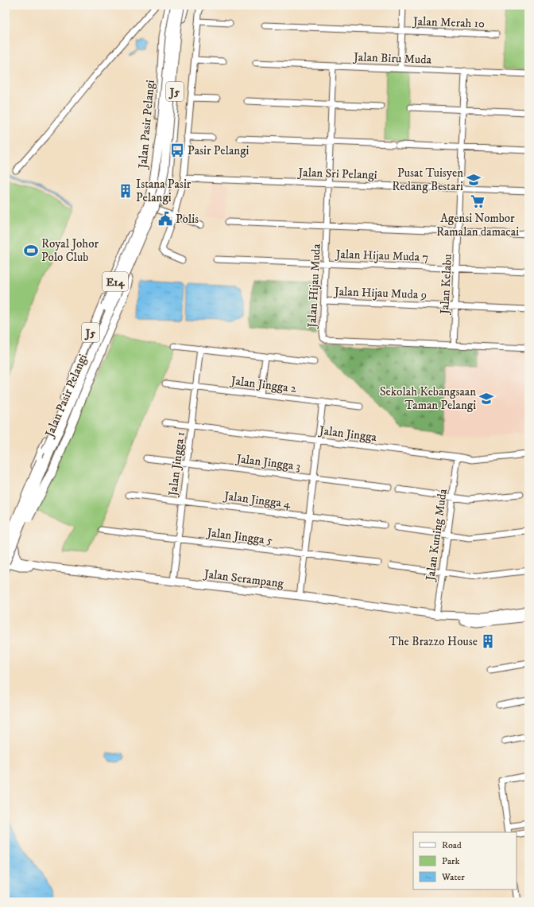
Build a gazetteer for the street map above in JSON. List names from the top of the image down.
{
  "streets": {
    "highway": ["E14"],
    "main road": ["J5", "Jalan Pasir Pelangi", "Jalan Serampang"],
    "street": [
      "Jalan Merah 10",
      "Jalan Biru Muda",
      "Jalan Sri Pelangi",
      "Jalan Hijau Muda 7",
      "Jalan Kelabu",
      "Jalan Hijau Muda",
      "Jalan Hijau Muda 9",
      "Jalan Jingga 2",
      "Jalan Jingga",
      "Jalan Jingga 3",
      "Jalan Jingga 1",
      "Jalan Jingga 4",
      "Jalan Kuning Muda",
      "Jalan Jingga 5"
    ]
  },
  "crossings": [
    ["Jalan Biru Muda", "Jalan Kelabu"],
    ["Jalan Biru Muda", "Jalan Hijau Muda"],
    ["Jalan Pasir Pelangi", "E14"],
    ["Jalan Pasir Pelangi", "Jalan Serampang"],
    ["Jalan Sri Pelangi", "Jalan Kelabu"],
    ["Jalan Sri Pelangi", "Jalan Hijau Muda"],
    ["Jalan Hijau Muda 7", "Jalan Kelabu"],
    ["Jalan Hijau Muda 7", "Jalan Hijau Muda"],
    ["E14", "Jalan Serampang"],
    ["Jalan Kelabu", "Jalan Hijau Muda"],
    ["Jalan Kelabu", "Jalan Hijau Muda 9"],
    ["Jalan Hijau Muda", "Jalan Hijau Muda 9"],
    ["Jalan Jingga 2", "Jalan Jingga 1"],
    ["Jalan Jingga", "Jalan Jingga 1"],
    ["Jalan Jingga", "Jalan Kuning Muda"],
    ["Jalan Jingga 3", "Jalan Jingga 1"],
    ["Jalan Jingga 1", "Jalan Jingga 4"],
    ["Jalan Jingga 1", "Jalan Jingga 5"],
    ["Jalan Jingga 1", "Jalan Serampang"],
    ["Jalan Kuning Muda", "Jalan Serampang"]
  ],
  "places": {
    "bus stop": ["Pasir Pelangi"],
    "school or university": ["Pusat Tuisyen Redang Bestari", "Sekolah Kebangsaan Taman Pelangi"],
    "building": ["Istana Pasir Pelangi", "The Brazzo House"],
    "supermarket": ["Agensi Nombor Ramalan damacai"],
    "public building": ["Polis"],
    "sports": ["Royal Johor Polo Club"]
  },
  "legend": ["Road", "Park", "Water"]
}
